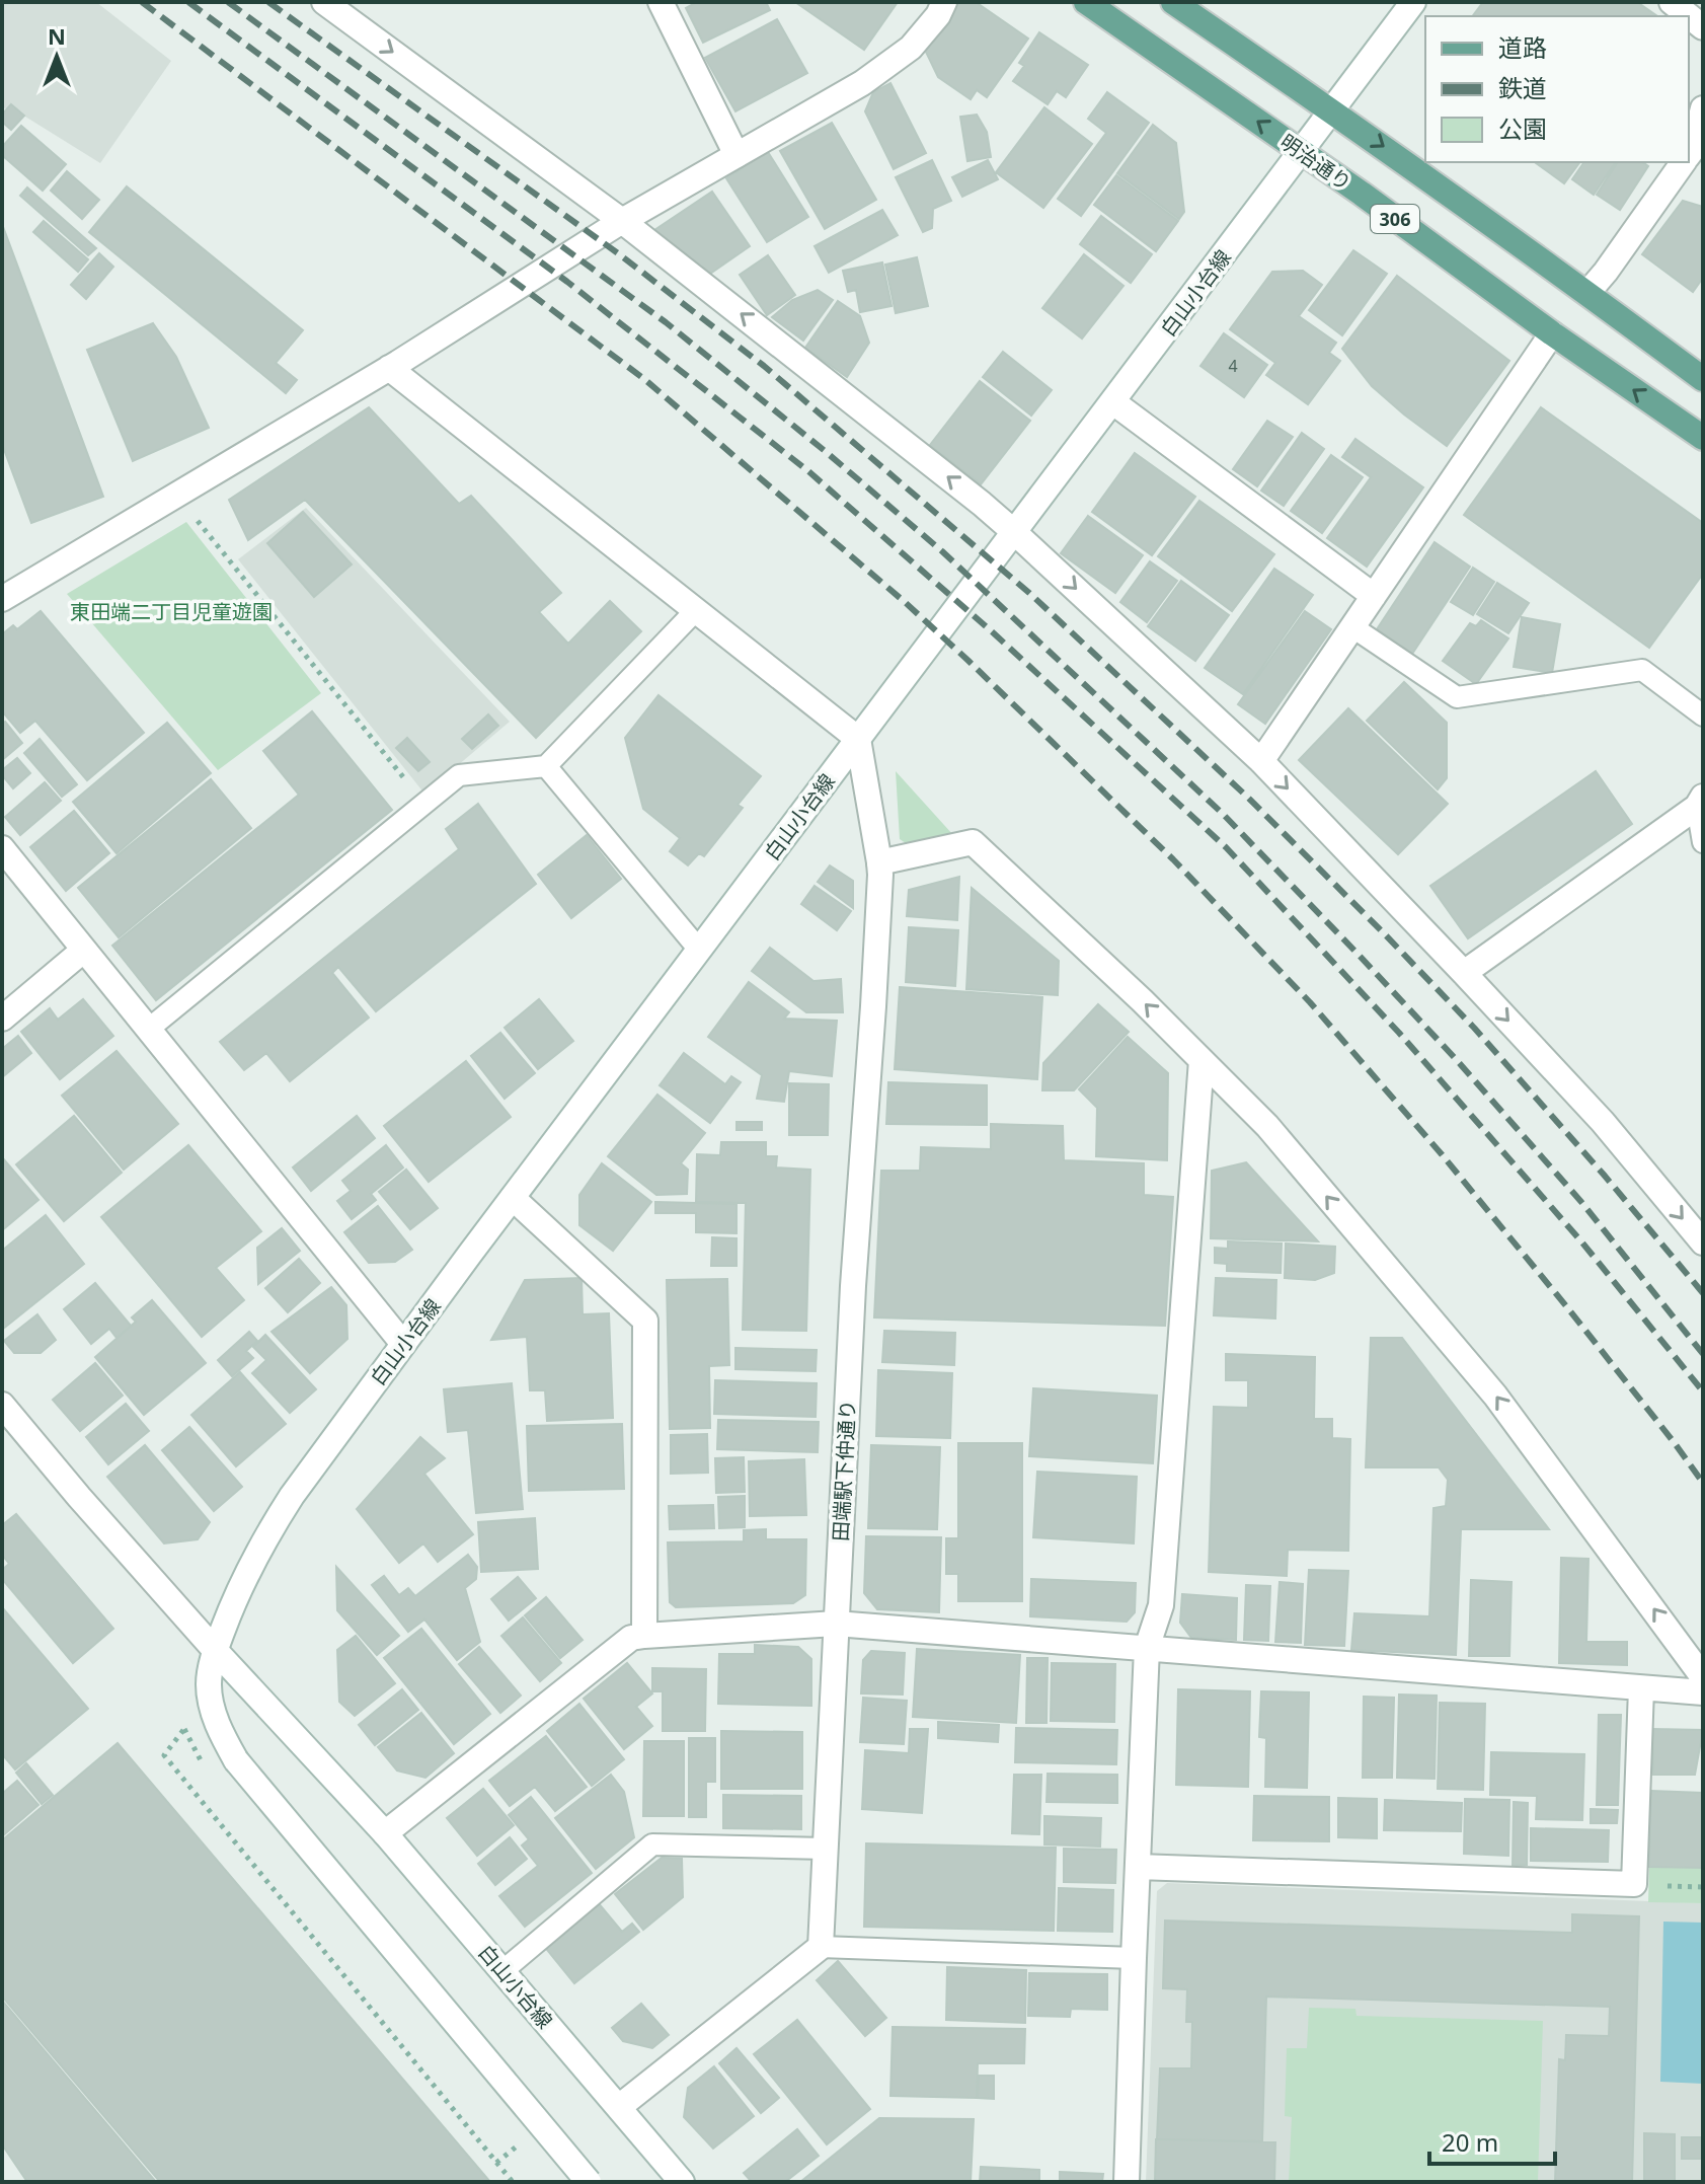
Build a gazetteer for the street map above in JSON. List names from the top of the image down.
{
  "streets": {
    "main road": ["明治通り", "306"],
    "street": ["白山小台線", "田端駅下仲通り"]
  },
  "crossings": [
    ["明治通り", "白山小台線"],
    ["306", "白山小台線"],
    ["白山小台線", "田端駅下仲通り"]
  ],
  "parks": ["東田端二丁目児童遊園"],
  "house_numbers": ["4"],
  "legend": ["道路", "鉄道", "公園"],
  "scale_bar": "20 m",
  "north": "top"
}
